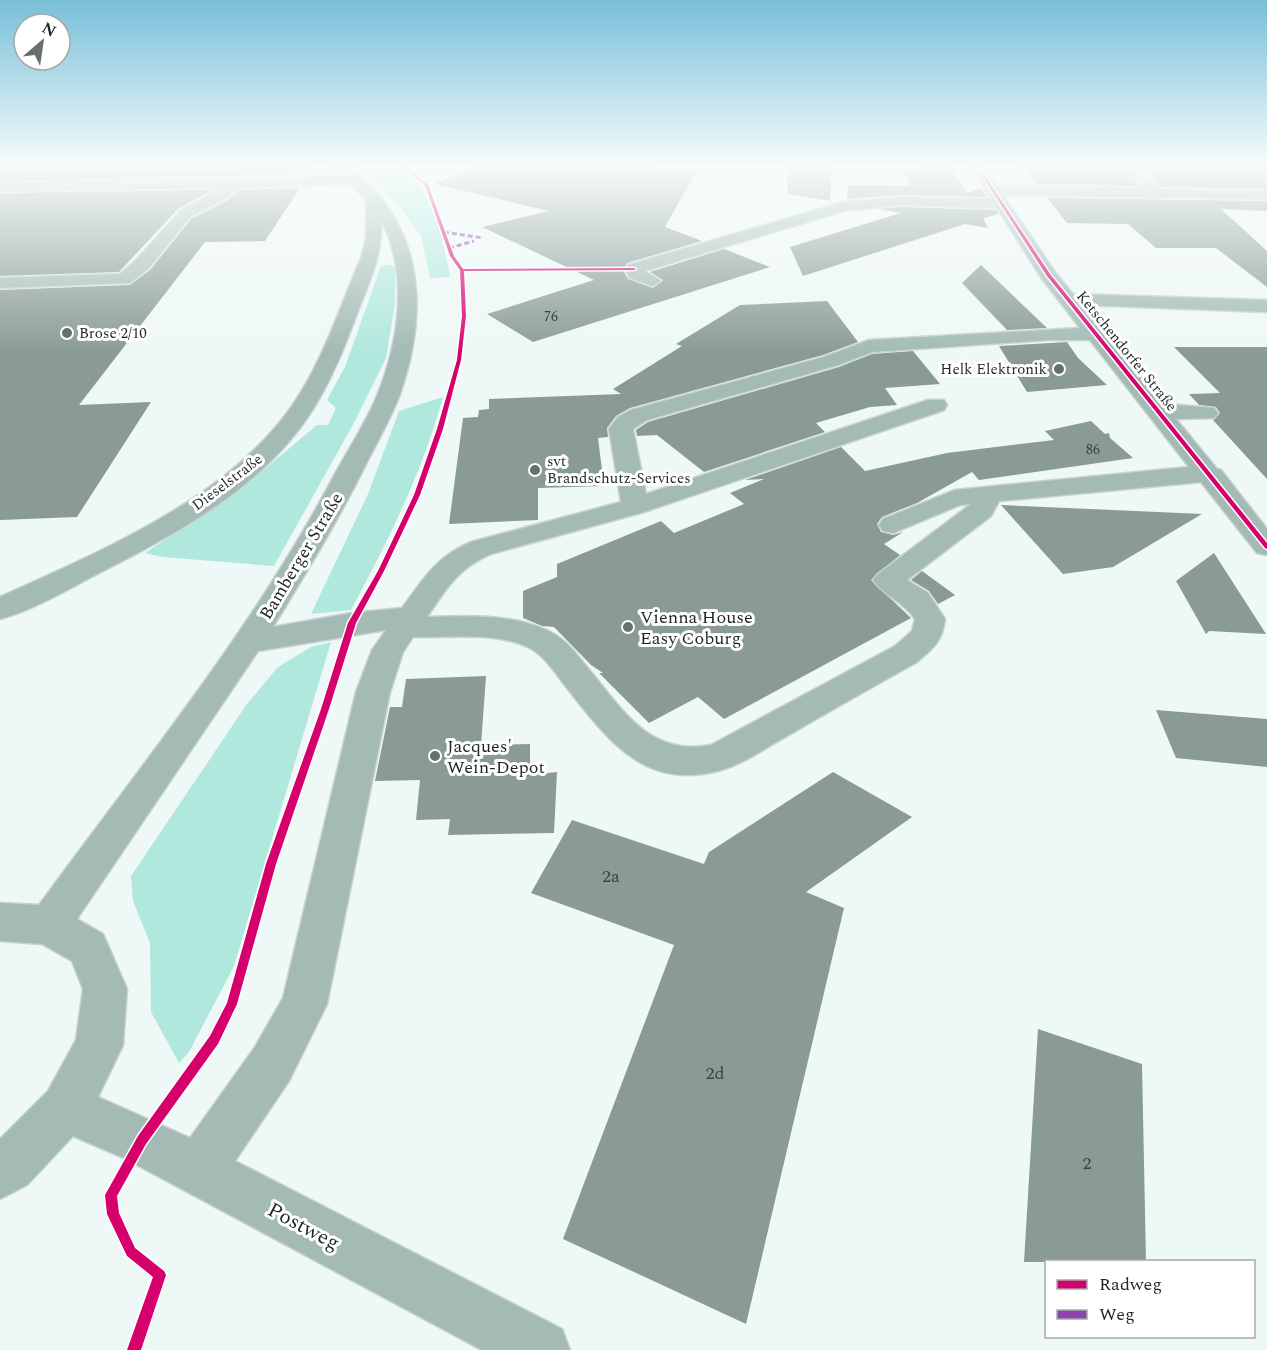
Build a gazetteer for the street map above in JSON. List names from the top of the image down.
{
  "streets": {
    "street": [
      "Ketschendorfer Straße",
      "Dieselstraße",
      "Bamberger Straße",
      "Postweg"
    ]
  },
  "places": [
    "Brose 2/10",
    "Helk Elektronik",
    "svt Brandschutz-Services",
    "Vienna House Easy Coburg",
    "Jacques' Wein-Depot"
  ],
  "house_numbers": [
    "76",
    "86",
    "2a",
    "2d",
    "2"
  ],
  "legend": ["Radweg", "Weg"],
  "north": "top right"
}
